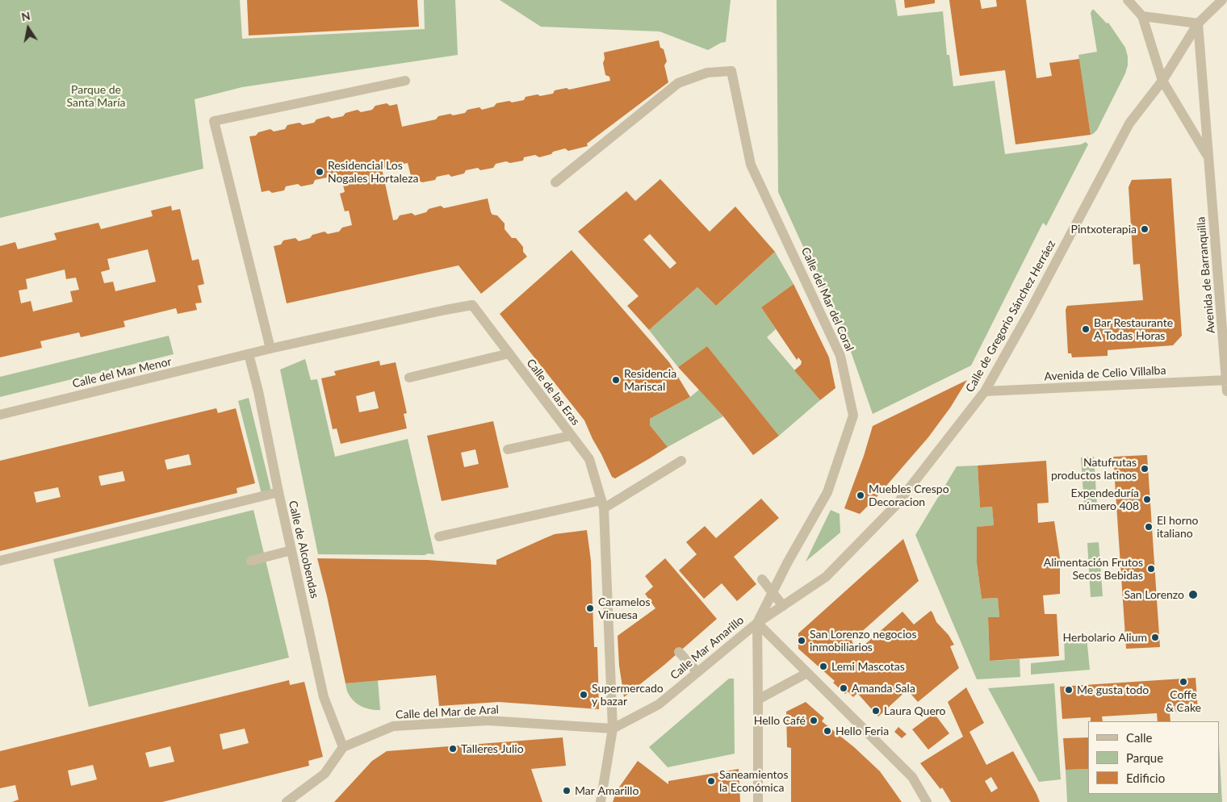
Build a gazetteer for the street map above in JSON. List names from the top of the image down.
{
  "streets": {
    "street": [
      "Avenida de Barranquilla",
      "Calle del Mar del Coral",
      "Calle de Gregorio Sánchez Herráez",
      "Calle del Mar Menor",
      "Avenida de Celio Villalba",
      "Calle de las Eras",
      "Calle de Alcobendas",
      "Calle Mar Amarillo",
      "Calle del Mar de Aral"
    ]
  },
  "crossings": [
    ["Avenida de Barranquilla", "Calle de Gregorio Sánchez Herráez"],
    ["Avenida de Barranquilla", "Avenida de Celio Villalba"],
    ["Calle del Mar del Coral", "Calle de Gregorio Sánchez Herráez"],
    ["Calle del Mar del Coral", "Calle Mar Amarillo"],
    ["Calle de Gregorio Sánchez Herráez", "Avenida de Celio Villalba"],
    ["Calle de Gregorio Sánchez Herráez", "Calle Mar Amarillo"],
    ["Calle del Mar Menor", "Calle de las Eras"],
    ["Calle del Mar Menor", "Calle de Alcobendas"],
    ["Calle de las Eras", "Calle de Alcobendas"],
    ["Calle de las Eras", "Calle Mar Amarillo"],
    ["Calle de las Eras", "Calle del Mar de Aral"],
    ["Calle de Alcobendas", "Calle del Mar de Aral"],
    ["Calle Mar Amarillo", "Calle del Mar de Aral"]
  ],
  "parks": ["Parque de Santa María"],
  "places": [
    "Residencial Los Nogales Hortaleza",
    "Pintxoterapia",
    "Bar Restaurante A Todas Horas",
    "Residencia Mariscal",
    "Natufrutas productos latinos",
    "Muebles Crespo Decoracion",
    "Expendeduría número 408",
    "El horno italiano",
    "Alimentación Frutos Secos Bebidas",
    "San Lorenzo",
    "Caramelos Vinuesa",
    "Herbolario Alium",
    "San Lorenzo negocios inmobiliarios",
    "Lemi Mascotas",
    "Coffe & Cake",
    "Amanda Sala",
    "Me gusta todo",
    "Supermercado y bazar",
    "Laura Quero",
    "Hello Café",
    "Hello Feria",
    "Talleres Julio",
    "Saneamientos la Económica",
    "Mar Amarillo"
  ],
  "legend": ["Calle", "Parque", "Edificio"],
  "north": "top"
}
